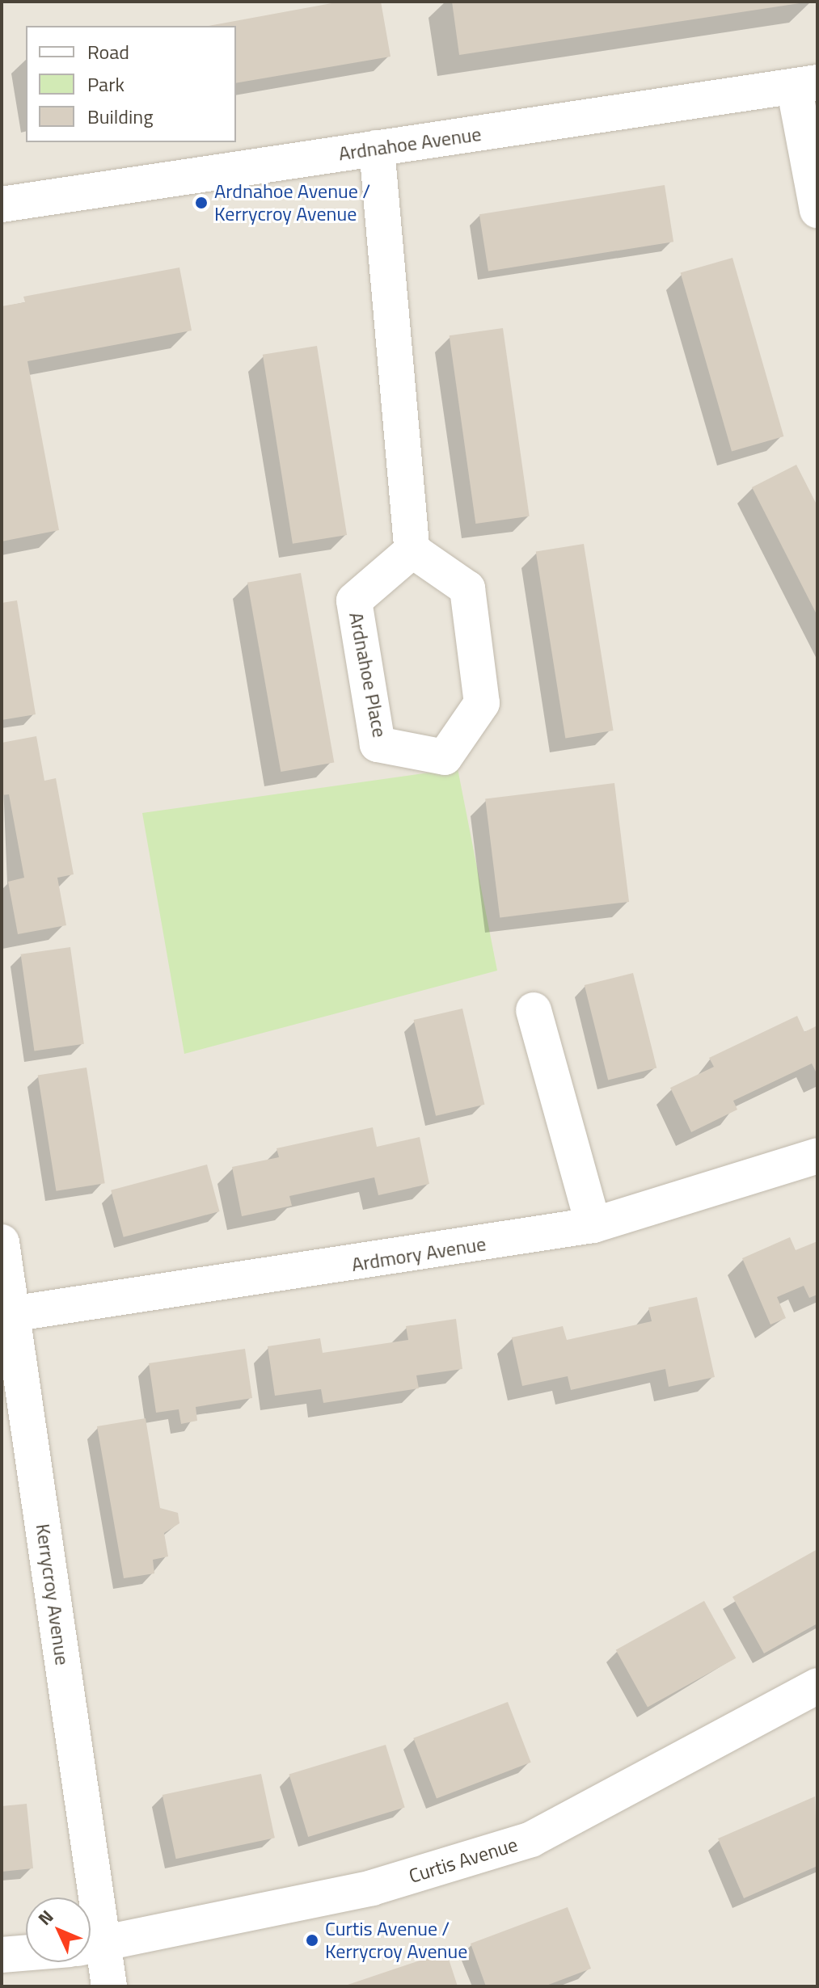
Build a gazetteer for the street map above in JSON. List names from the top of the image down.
{
  "streets": {
    "street": [
      "Ardnahoe Avenue",
      "Ardnahoe Place",
      "Ardmory Avenue",
      "Kerrycroy Avenue",
      "Curtis Avenue"
    ]
  },
  "crossings": [
    ["Ardmory Avenue", "Kerrycroy Avenue"]
  ],
  "places": ["Ardnahoe Avenue / Kerrycroy Avenue", "Curtis Avenue / Kerrycroy Avenue"],
  "legend": ["Road", "Park", "Building"],
  "north": "top left"
}
